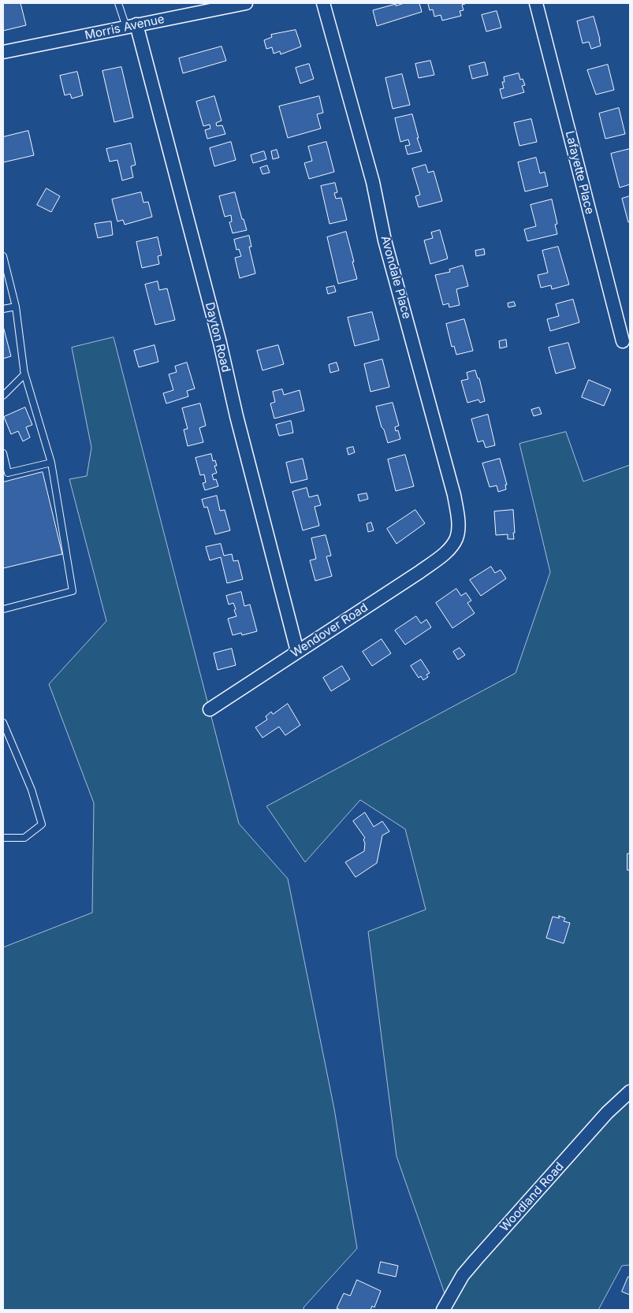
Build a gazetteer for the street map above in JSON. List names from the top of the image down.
{
  "streets": {
    "street": [
      "Morris Avenue",
      "Lafayette Place",
      "Avondale Place",
      "Dayton Road",
      "Wendover Road",
      "Woodland Road"
    ]
  },
  "crossings": [
    ["Morris Avenue", "Dayton Road"],
    ["Avondale Place", "Wendover Road"],
    ["Dayton Road", "Wendover Road"]
  ]
}
